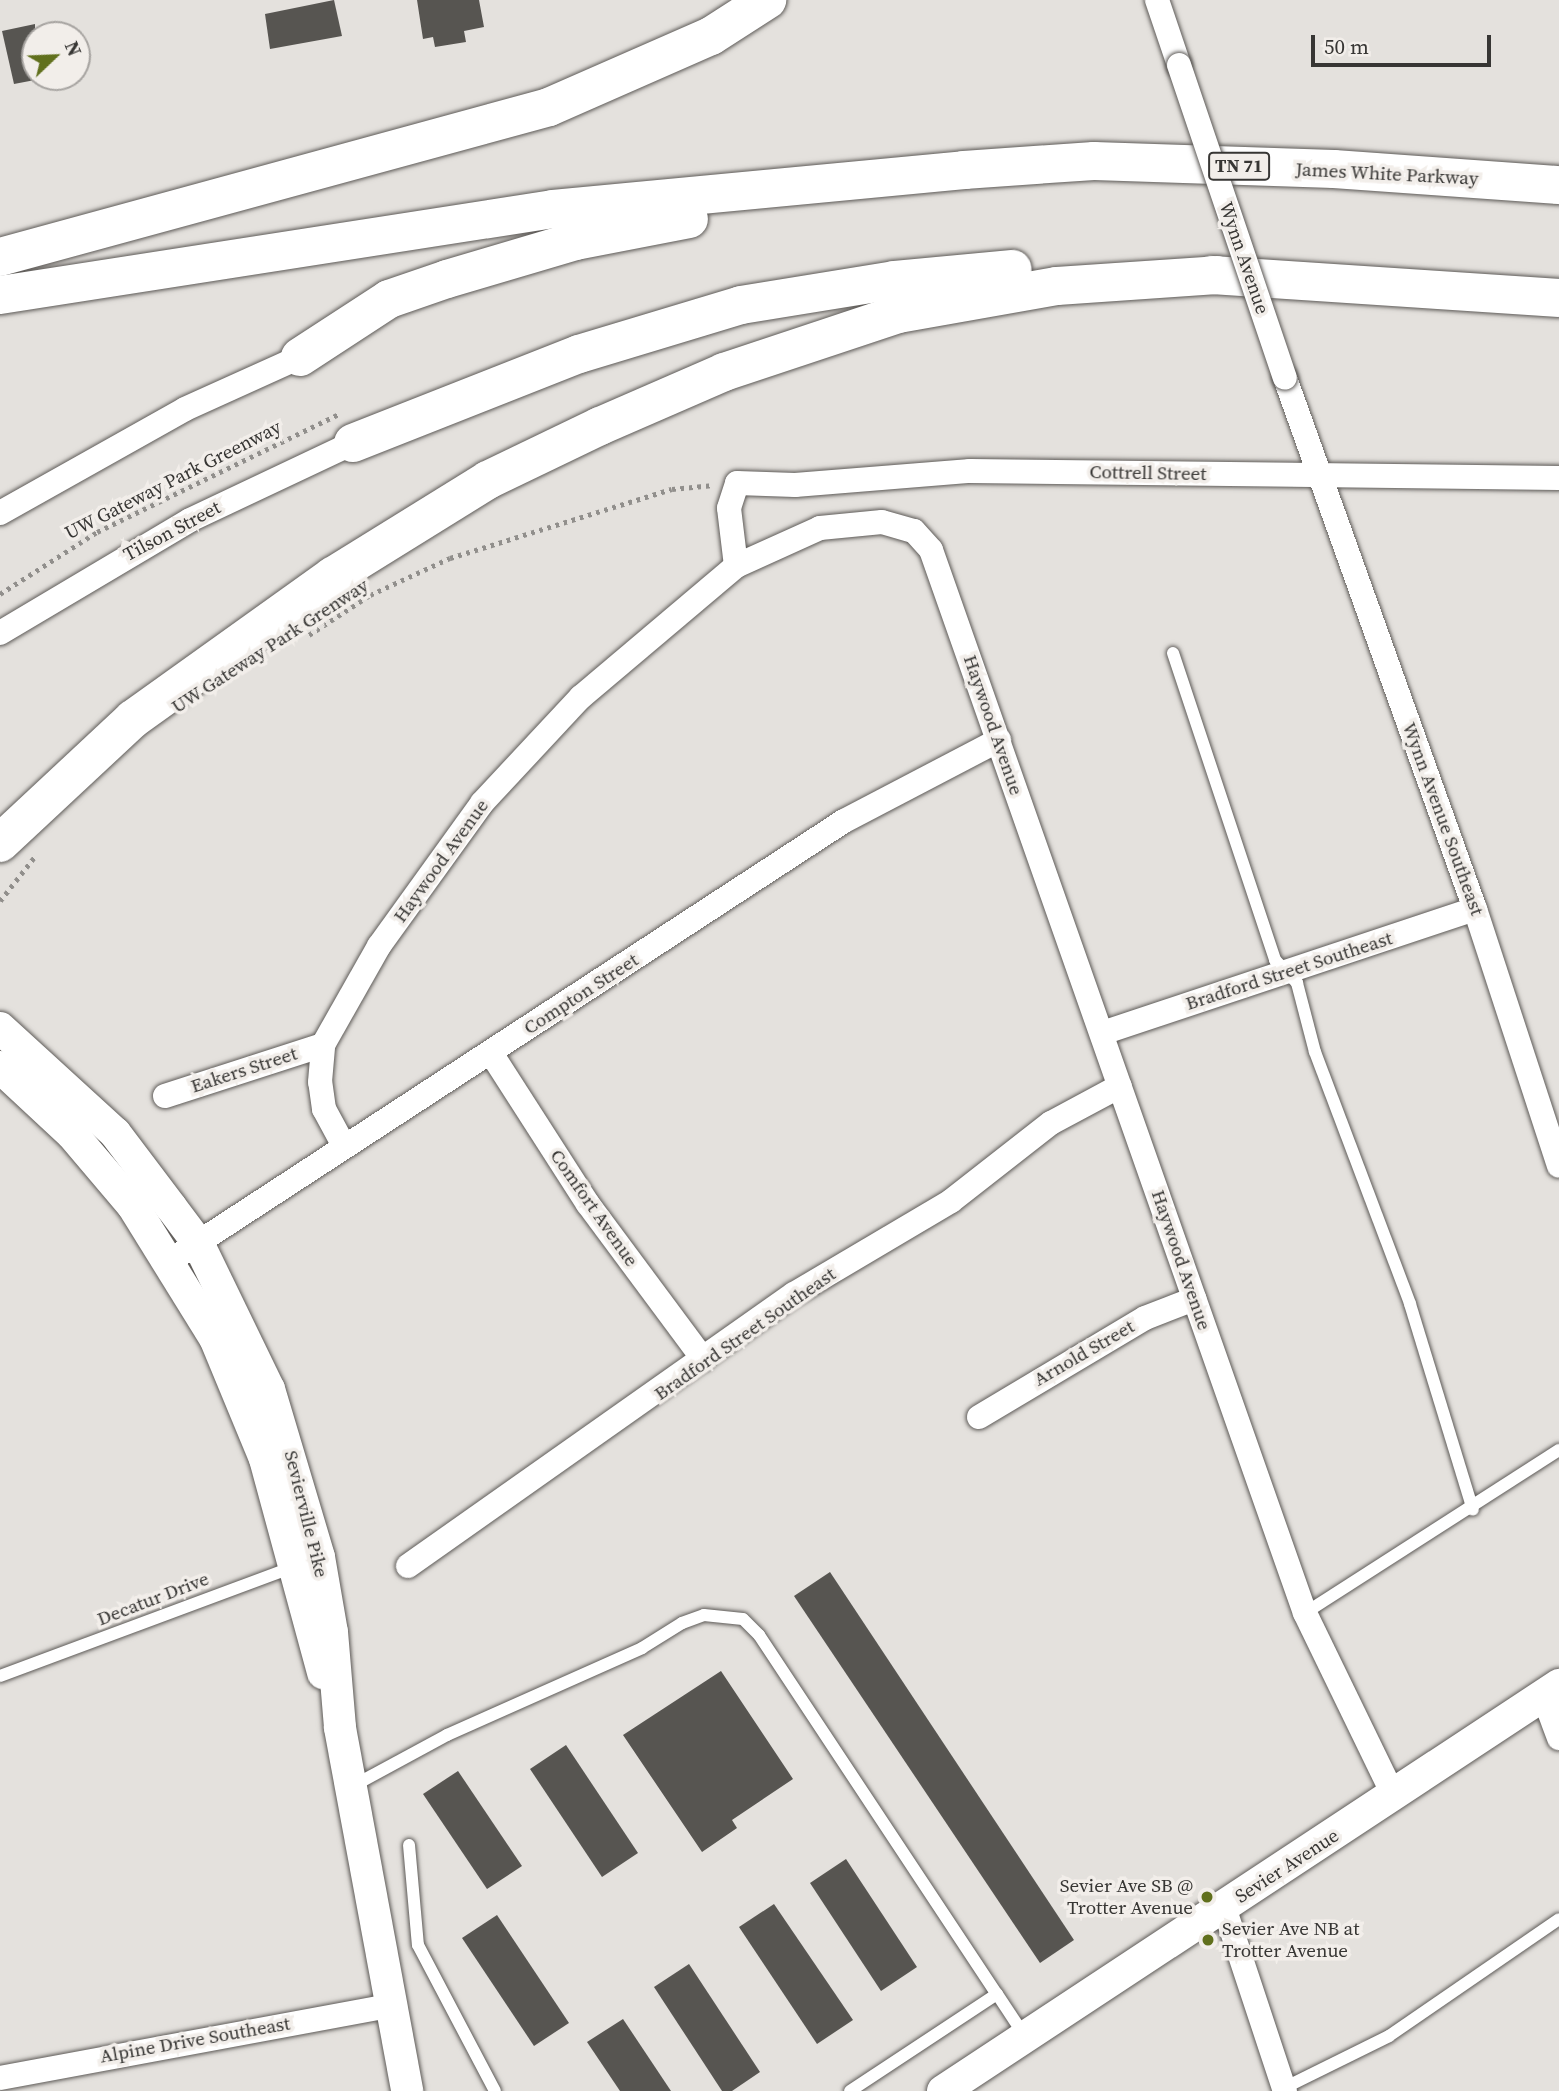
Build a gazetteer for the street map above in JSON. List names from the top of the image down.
{
  "streets": {
    "highway": ["TN 71", "James White Parkway"],
    "street": [
      "Wynn Avenue",
      "Cottrell Street",
      "Tilson Street",
      "Haywood Avenue",
      "Wynn Avenue Southeast",
      "Bradford Street Southeast",
      "Compton Street",
      "Eakers Street",
      "Comfort Avenue",
      "Arnold Street",
      "Sevierville Pike",
      "Sevier Avenue",
      "Alpine Drive Southeast"
    ],
    "lane": ["Decatur Drive"],
    "path": ["UW Gateway Park Greenway", "UW Gateway Park Grenway"]
  },
  "crossings": [
    ["Wynn Avenue", "Cottrell Street"],
    ["Wynn Avenue", "Wynn Avenue Southeast"],
    ["Cottrell Street", "UW Gateway Park Grenway"],
    ["Cottrell Street", "Wynn Avenue Southeast"],
    ["UW Gateway Park Greenway", "Tilson Street"],
    ["Haywood Avenue", "Bradford Street Southeast"],
    ["Haywood Avenue", "Compton Street"],
    ["Haywood Avenue", "Eakers Street"],
    ["Haywood Avenue", "Arnold Street"],
    ["Haywood Avenue", "Sevier Avenue"],
    ["Wynn Avenue Southeast", "Bradford Street Southeast"],
    ["Bradford Street Southeast", "Comfort Avenue"],
    ["Compton Street", "Comfort Avenue"],
    ["Compton Street", "Sevierville Pike"],
    ["Sevierville Pike", "Decatur Drive"],
    ["Sevierville Pike", "Alpine Drive Southeast"]
  ],
  "places": ["Sevier Ave SB @ Trotter Avenue", "Sevier Ave NB at Trotter Avenue"],
  "scale_bar": "50 m",
  "north": "top right"
}
